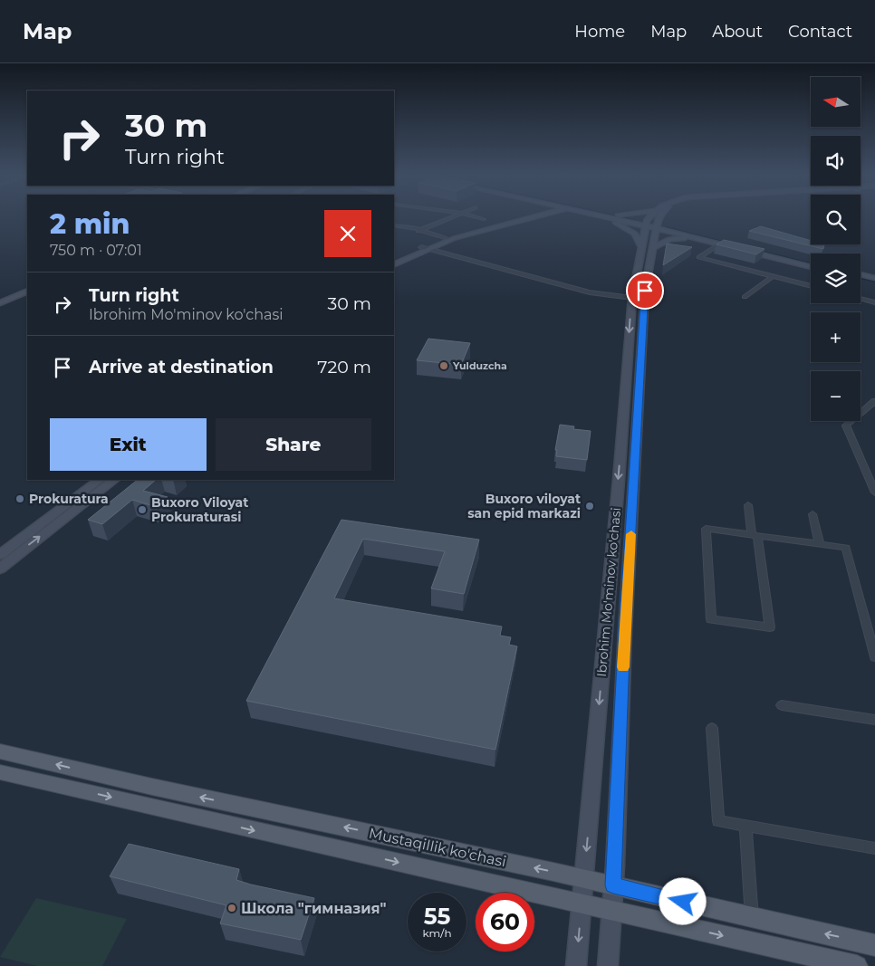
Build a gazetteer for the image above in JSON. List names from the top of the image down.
{
  "streets": {
    "main road": ["Ibrohim Mo'minov ko'chasi", "Mustaqillik ko'chasi"]
  },
  "crossings": [
    ["Ibrohim Mo'minov ko'chasi", "Mustaqillik ko'chasi"]
  ],
  "places": [
    "Yulduzcha",
    "Prokuratura",
    "Buxoro viloyat san epid markazi",
    "Buxoro Viloyat Prokuraturasi",
    "Школа \"гимназия\""
  ],
  "north": "left",
  "page": {
    "header": "Map",
    "nav": [
      "Home",
      "Map",
      "About",
      "Contact"
    ],
    "map_buttons": ["+", "−"],
    "turn": ["30 m", "Turn right"],
    "heading": ["2 min", "750 m · 07:01"],
    "list": [
      {
        "name": "Turn right",
        "note": "Ibrohim Mo'minov ko'chasi",
        "value": "30 m"
      },
      {
        "name": "Arrive at destination",
        "value": "720 m"
      }
    ],
    "buttons": ["Exit", "Share"],
    "speed": "55 km/h",
    "limit": "60"
  }
}
